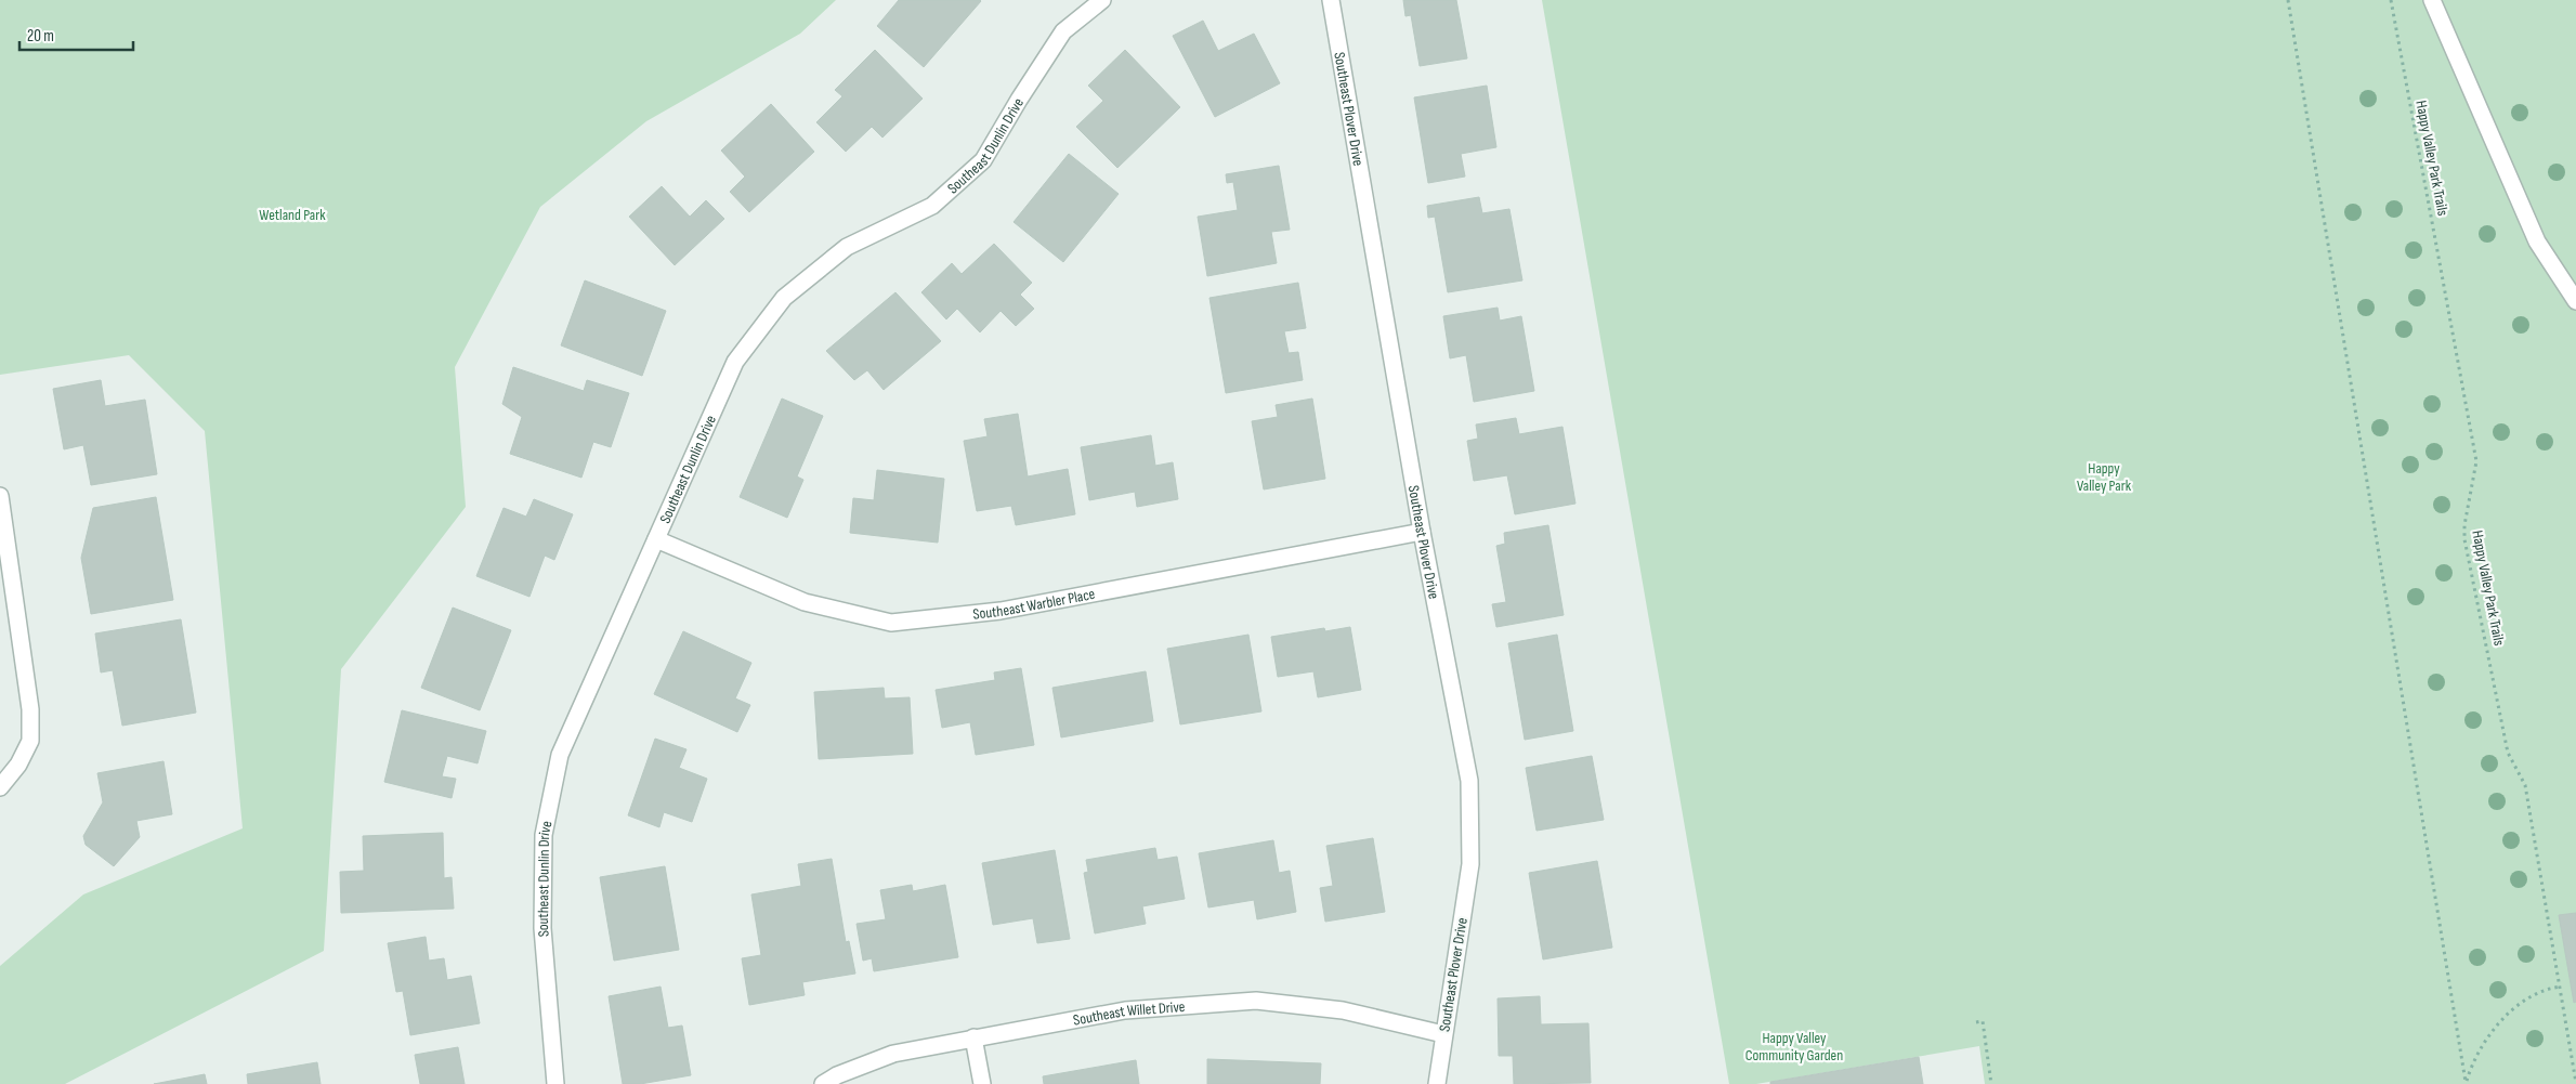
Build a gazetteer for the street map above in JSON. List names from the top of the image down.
{
  "streets": {
    "street": [
      "Southeast Plover Drive",
      "Southeast Dunlin Drive",
      "Southeast Warbler Place",
      "Southeast Willet Drive"
    ],
    "path": ["Happy Valley Park Trails"]
  },
  "crossings": [
    ["Southeast Plover Drive", "Southeast Warbler Place"],
    ["Southeast Plover Drive", "Southeast Willet Drive"],
    ["Southeast Dunlin Drive", "Southeast Warbler Place"]
  ],
  "parks": ["Wetland Park", "Happy Valley Park", "Happy Valley Community Garden"],
  "scale_bar": "20 m"
}
